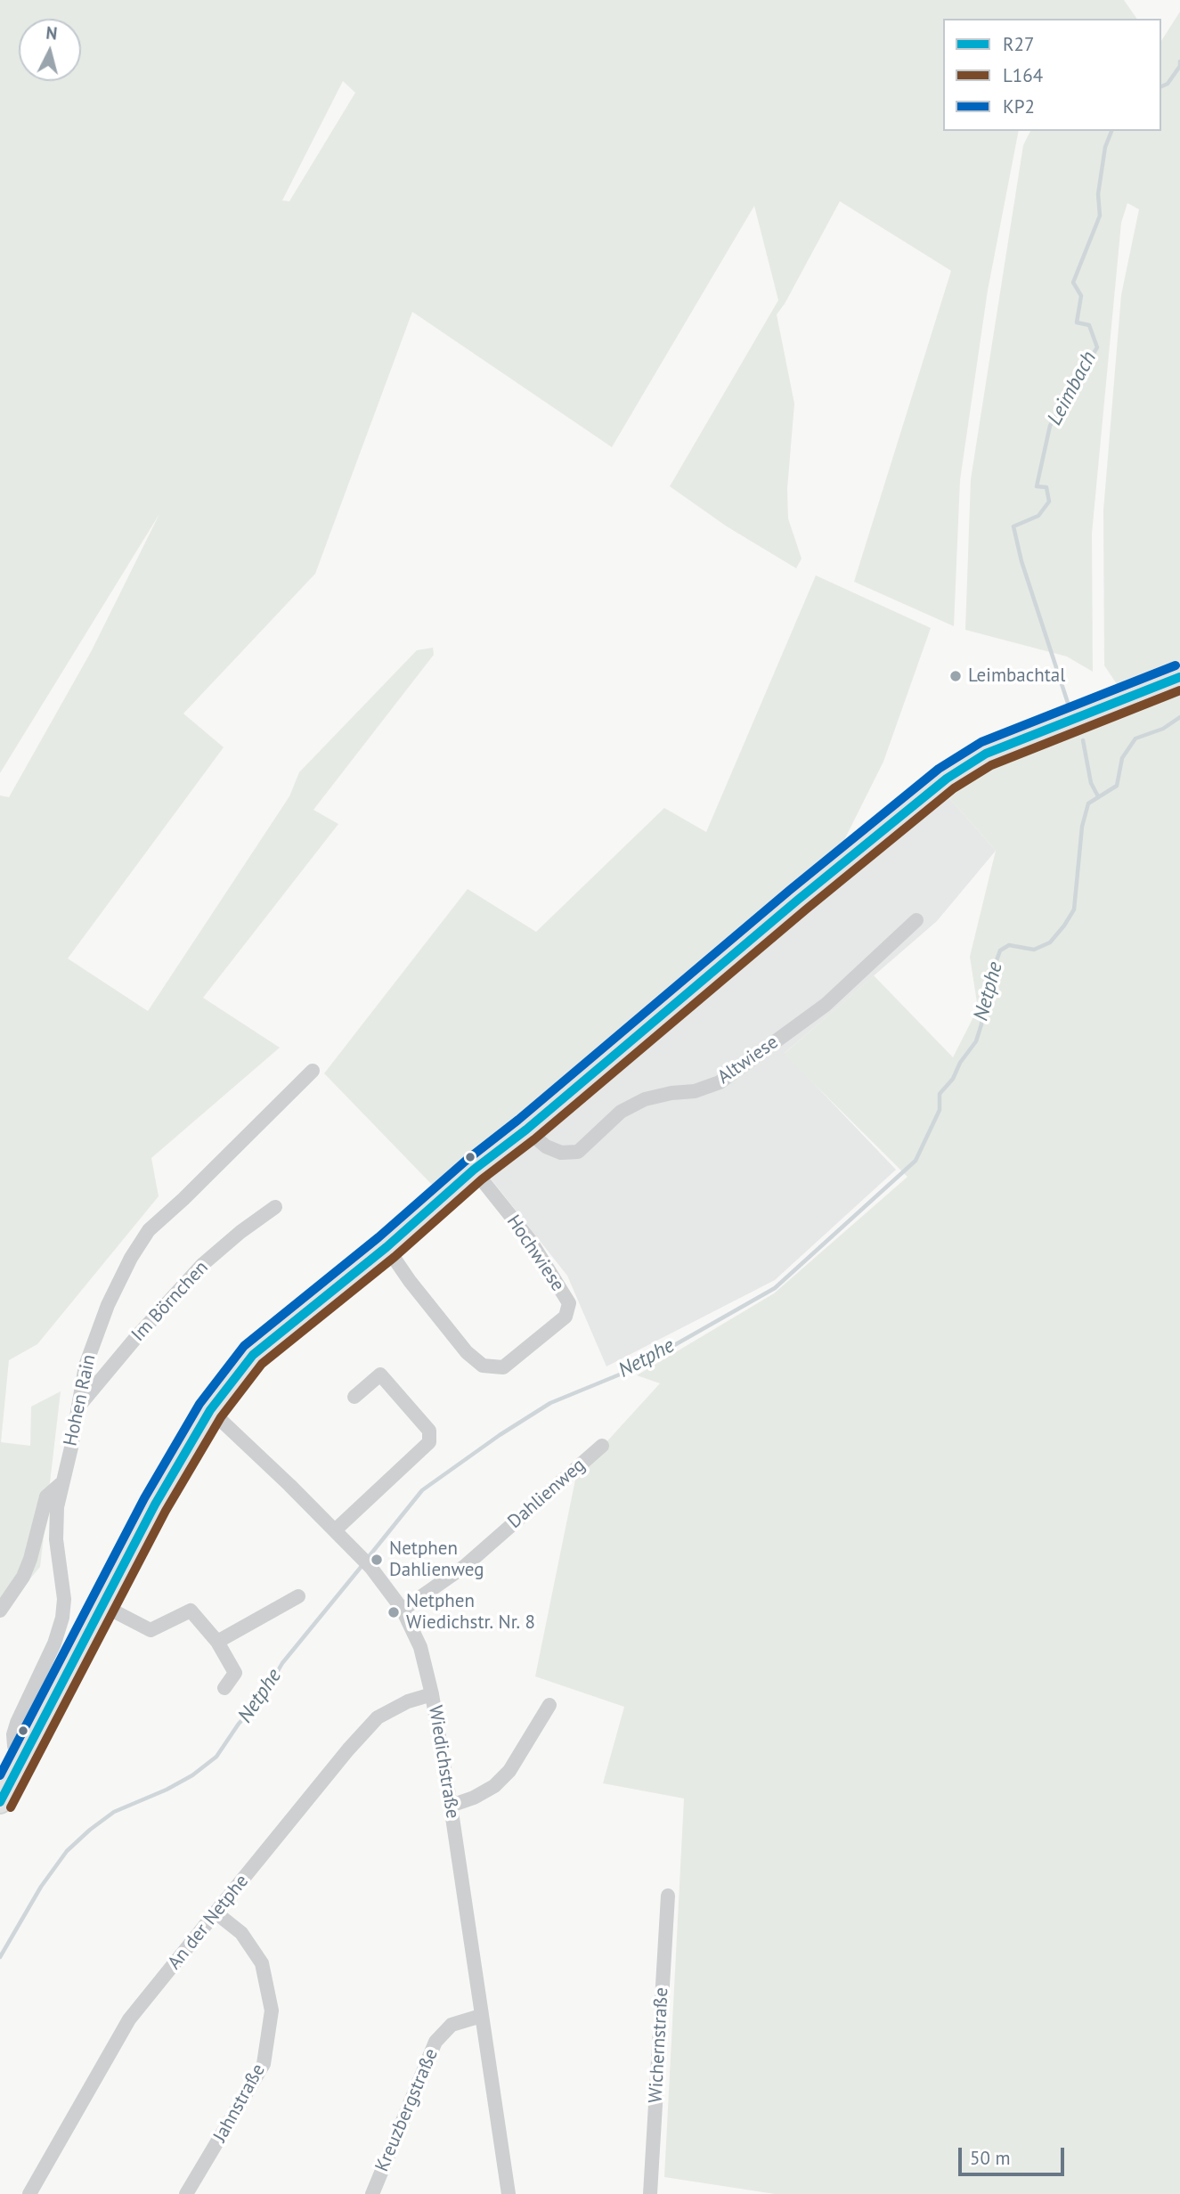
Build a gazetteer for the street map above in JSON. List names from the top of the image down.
{
  "streets": {
    "street": [
      "Altwiese",
      "Hochwiese",
      "Im Börnchen",
      "Hohen Rain",
      "Dahlienweg",
      "Wiedichstraße",
      "An der Netphe",
      "Wichernstraße",
      "Jahnstraße",
      "Kreuzbergstraße"
    ]
  },
  "crossings": [
    ["Im Börnchen", "Hohen Rain"],
    ["Dahlienweg", "Wiedichstraße"],
    ["Wiedichstraße", "An der Netphe"],
    ["Wiedichstraße", "Kreuzbergstraße"],
    ["An der Netphe", "Jahnstraße"]
  ],
  "water": ["Leimbach", "Netphe"],
  "places": ["Leimbachtal", "Netphen Dahlienweg", "Netphen Wiedichstr. Nr. 8"],
  "lines": ["transit line KP2", "transit line R27", "transit line L164"],
  "legend": ["R27", "L164", "KP2"],
  "scale_bar": "50 m",
  "north": "top"
}
